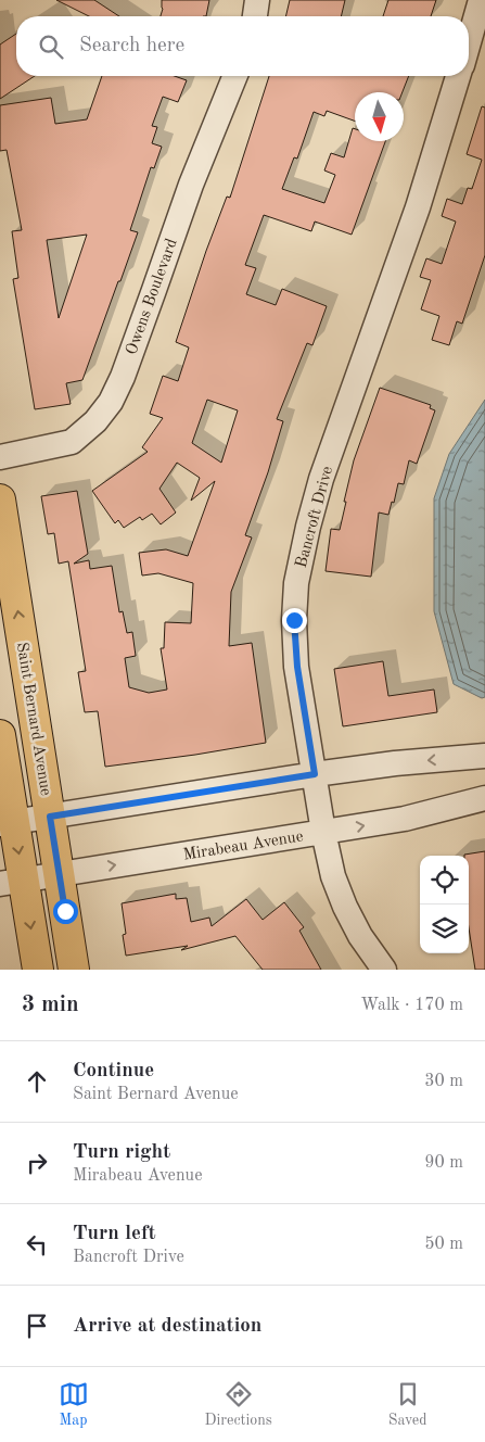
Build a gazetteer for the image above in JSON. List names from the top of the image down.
{
  "streets": {
    "main road": ["Saint Bernard Avenue"],
    "street": ["Owens Boulevard", "Bancroft Drive", "Mirabeau Avenue"]
  },
  "crossings": [
    ["Bancroft Drive", "Mirabeau Avenue"],
    ["Saint Bernard Avenue", "Mirabeau Avenue"]
  ],
  "one_way": ["Saint Bernard Avenue"],
  "north": "bottom",
  "page": {
    "search": "Search here",
    "heading": ["3 min", "Walk · 170 m"],
    "list": [
      ["Continue", "Saint Bernard Avenue", "30 m"],
      ["Turn right", "Mirabeau Avenue", "90 m"],
      ["Turn left", "Bancroft Drive", "50 m"],
      "Arrive at destination"
    ],
    "nav": ["Map", "Directions", "Saved"]
  }
}
